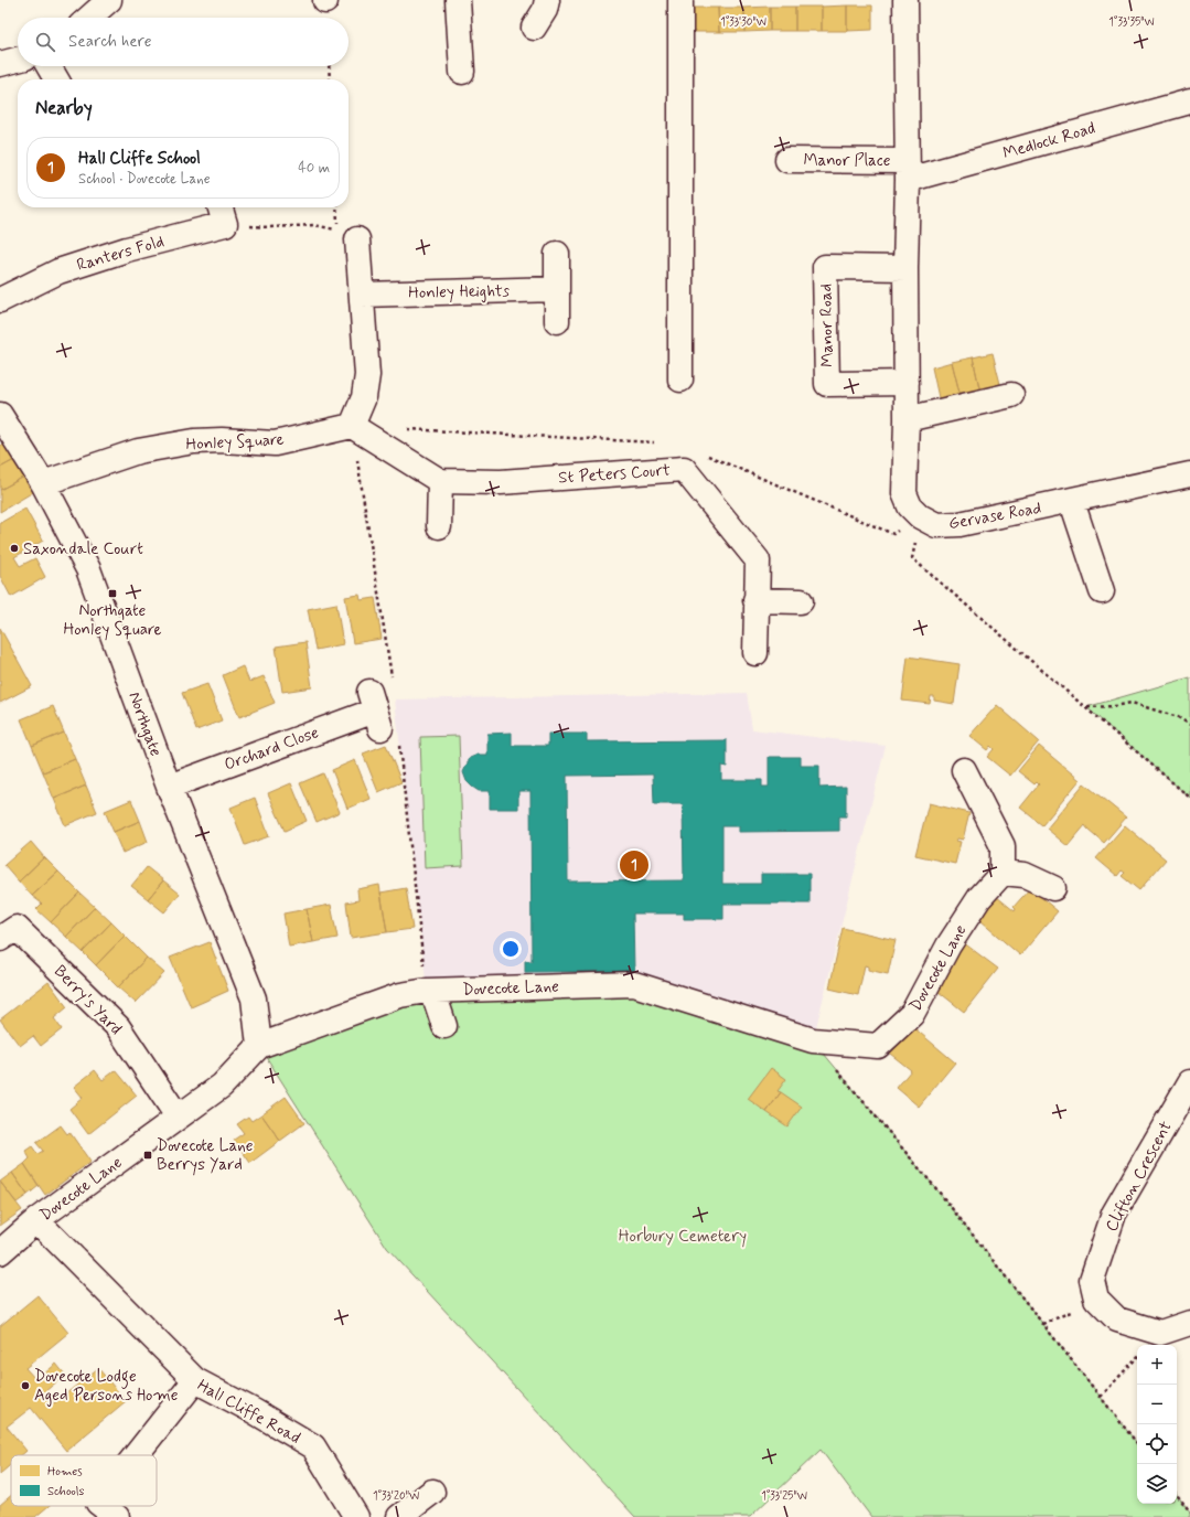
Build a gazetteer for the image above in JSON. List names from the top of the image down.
{
  "streets": {
    "street": [
      "Medlock Road",
      "Manor Place",
      "Ranters Fold",
      "Honley Heights",
      "Manor Road",
      "Honley Square",
      "St Peters Court",
      "Gervase Road",
      "Northgate",
      "Orchard Close",
      "Dovecote Lane",
      "Berry's Yard",
      "Clifton Crescent",
      "Hall Cliffe Road"
    ]
  },
  "crossings": [
    ["Medlock Road", "Manor Place"],
    ["Honley Square", "Northgate"],
    ["Northgate", "Orchard Close"],
    ["Northgate", "Dovecote Lane"],
    ["Dovecote Lane", "Berry's Yard"],
    ["Dovecote Lane", "Hall Cliffe Road"]
  ],
  "parks": ["Horbury Cemetery"],
  "places": {
    "other": ["Saxondale Court", "Dovecote Lodge Aged Persons Home"],
    "transit": ["Northgate Honley Square", "Dovecote Lane Berrys Yard"]
  },
  "legend": ["Homes", "Schools"],
  "page": {
    "search": "Search here",
    "heading": "Nearby",
    "list": [
      {
        "mark": "1",
        "name": "Hall Cliffe School",
        "note": "School · Dovecote Lane",
        "value": "40 m"
      }
    ],
    "pins": "1",
    "map_buttons": ["+", "−"]
  },
  "coordinates": [
    "1°33'30\"W",
    "1°33'35\"W",
    "1°33'20\"W",
    "1°33'25\"W"
  ]
}
